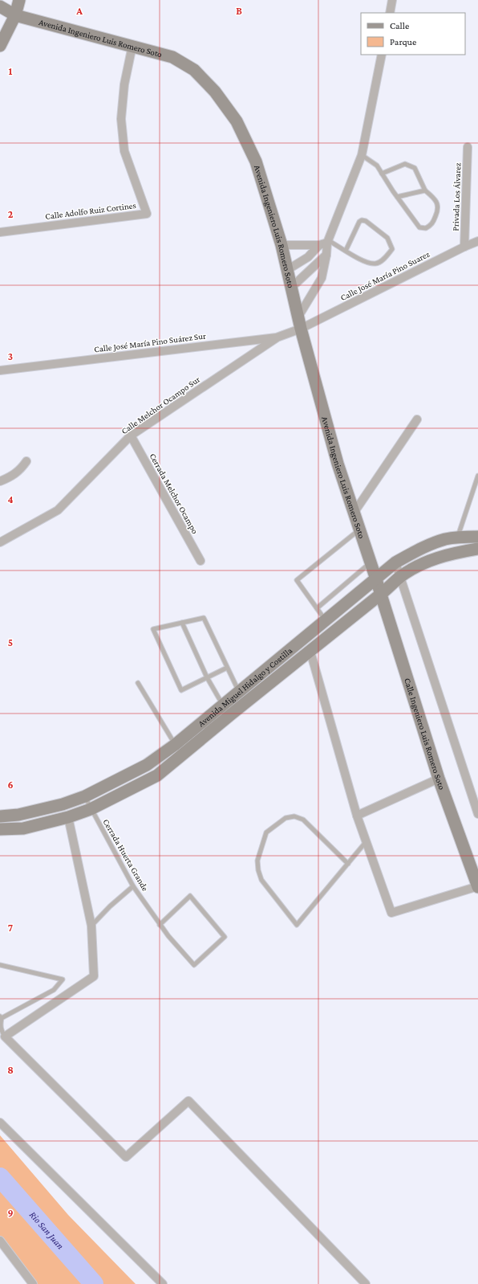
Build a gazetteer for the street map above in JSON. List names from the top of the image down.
{
  "streets": {
    "street": [
      "Avenida Ingeniero Luis Romero Soto",
      "Privada Los Álvarez",
      "Calle Adolfo Ruiz Cortines",
      "Calle José María Pino Suarez",
      "Calle José María Pino Suárez Sur",
      "Calle Melchor Ocampo Sur",
      "Cerrada Melchor Ocampo",
      "Avenida Miguel Hidalgo y Costilla",
      "Calle Ingeniero Luis Romero Soto"
    ],
    "lane": ["Cerrada Huerta Grande"]
  },
  "crossings": [
    ["Avenida Ingeniero Luis Romero Soto", "Calle Adolfo Ruiz Cortines"],
    ["Avenida Ingeniero Luis Romero Soto", "Calle José María Pino Suarez"],
    ["Avenida Ingeniero Luis Romero Soto", "Calle José María Pino Suárez Sur"],
    ["Avenida Ingeniero Luis Romero Soto", "Avenida Miguel Hidalgo y Costilla"],
    ["Avenida Ingeniero Luis Romero Soto", "Calle Ingeniero Luis Romero Soto"],
    ["Privada Los Álvarez", "Calle José María Pino Suarez"],
    ["Calle José María Pino Suarez", "Calle José María Pino Suárez Sur"],
    ["Calle José María Pino Suárez Sur", "Calle Melchor Ocampo Sur"],
    ["Calle Melchor Ocampo Sur", "Cerrada Melchor Ocampo"],
    ["Avenida Miguel Hidalgo y Costilla", "Calle Ingeniero Luis Romero Soto"],
    ["Avenida Miguel Hidalgo y Costilla", "Cerrada Huerta Grande"]
  ],
  "water": ["Rio San Juan"],
  "legend": ["Calle", "Parque"],
  "grid": {
    "columns": ["A", "B"],
    "rows": [
      "1",
      "2",
      "3",
      "4",
      "5",
      "6",
      "7",
      "8",
      "9"
    ]
  }
}
